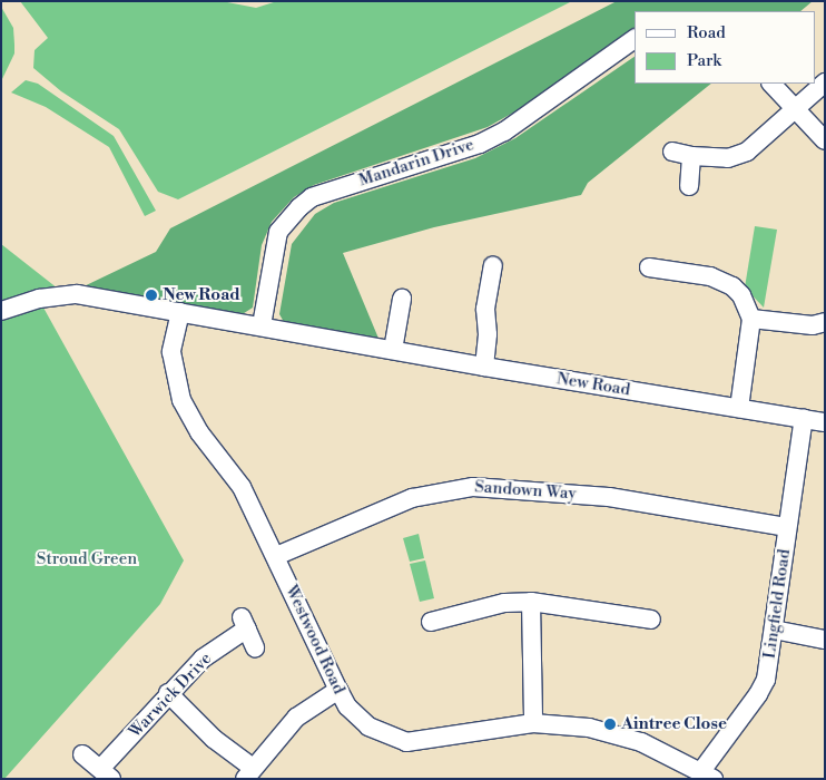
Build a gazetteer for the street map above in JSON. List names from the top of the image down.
{
  "streets": {
    "street": [
      "Mandarin Drive",
      "New Road",
      "Sandown Way",
      "Lingfield Road",
      "Westwood Road",
      "Warwick Drive"
    ]
  },
  "crossings": [
    ["Mandarin Drive", "New Road"],
    ["New Road", "Lingfield Road"],
    ["New Road", "Westwood Road"],
    ["Sandown Way", "Lingfield Road"],
    ["Sandown Way", "Westwood Road"],
    ["Lingfield Road", "Westwood Road"]
  ],
  "parks": ["Stroud Green"],
  "places": ["New Road", "Aintree Close"],
  "legend": ["Road", "Park"]
}
